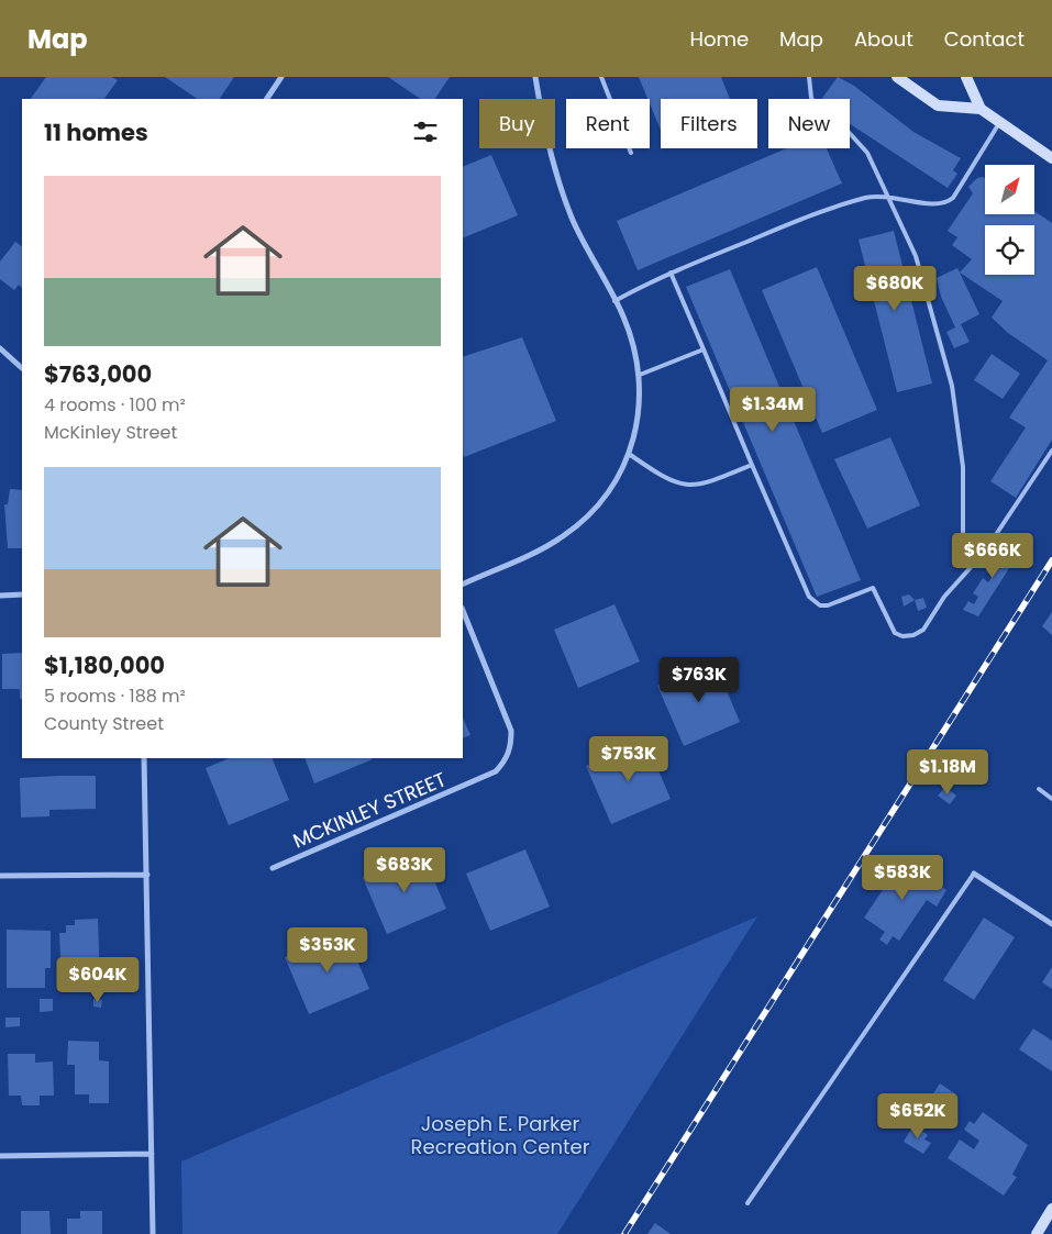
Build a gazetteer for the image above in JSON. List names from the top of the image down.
{
  "streets": {
    "street": ["MCKINLEY STREET"]
  },
  "parks": ["Joseph E. Parker Recreation Center"],
  "north": "top right",
  "page": {
    "header": "Map",
    "nav": [
      "Home",
      "Map",
      "About",
      "Contact"
    ],
    "chip": [
      "Buy",
      "Rent",
      "Filters",
      "New"
    ],
    "heading": "11 homes",
    "list": [
      {
        "name": "$763,000",
        "note": "4 rooms · 100 m² · McKinley Street"
      },
      {
        "name": "$1,180,000",
        "note": "5 rooms · 188 m² · County Street"
      }
    ],
    "price": [
      "$680K",
      "$1.34M",
      "$666K",
      "$763K",
      "$753K",
      "$1.18M",
      "$683K",
      "$583K",
      "$353K",
      "$604K",
      "$652K"
    ]
  }
}
